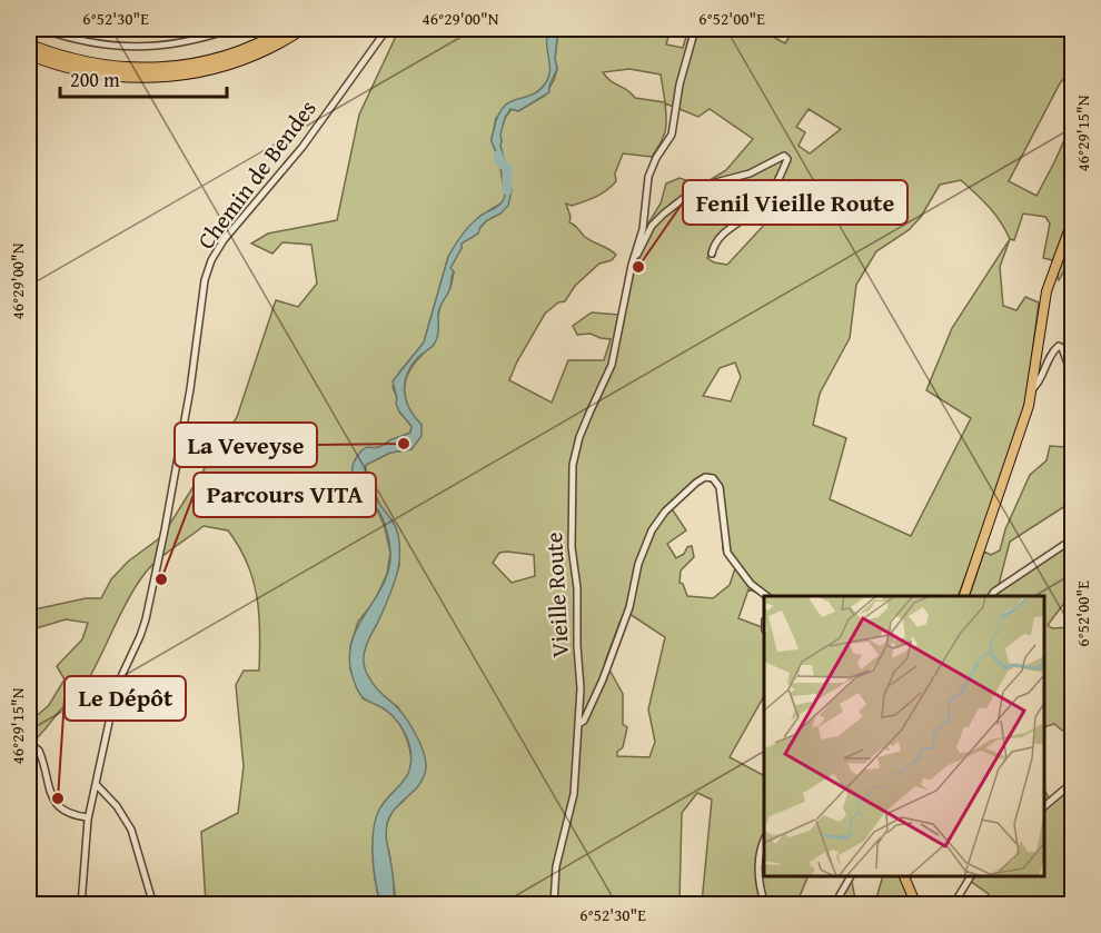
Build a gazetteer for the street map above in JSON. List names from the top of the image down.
{
  "streets": {
    "street": ["Chemin de Bendes", "Vieille Route"]
  },
  "places": [
    "Fenil Vieille Route",
    "La Veveyse",
    "Parcours VITA",
    "Le Dépôt"
  ],
  "scale_bar": "200 m",
  "coordinates": [
    "6°52'30\"E",
    "46°29'00\"N",
    "6°52'00\"E",
    "46°29'15\"N"
  ]
}
